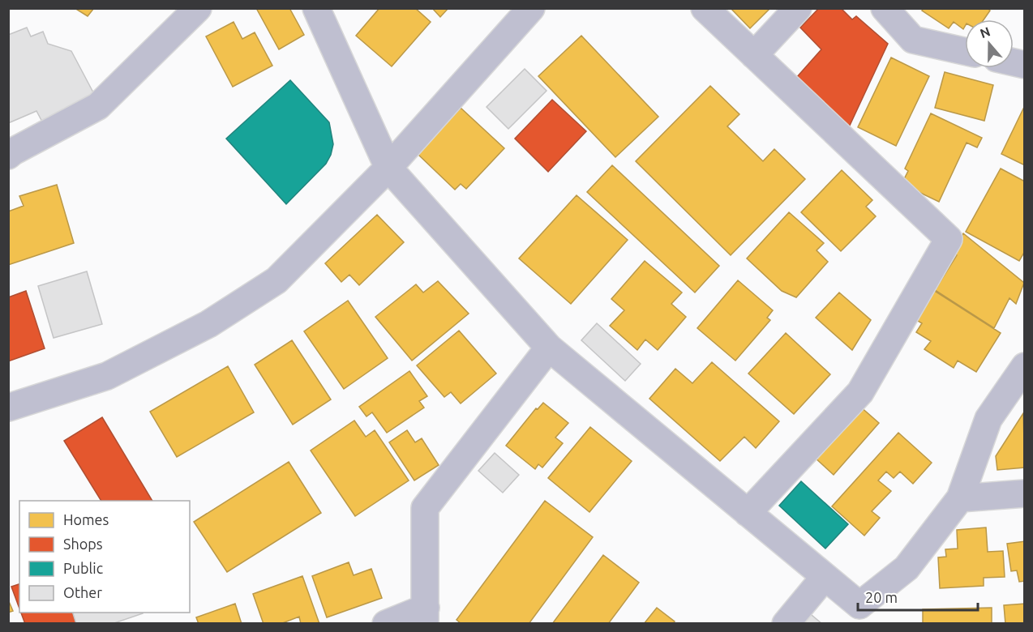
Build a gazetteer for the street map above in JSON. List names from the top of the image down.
{
  "legend": [
    "Homes",
    "Shops",
    "Public",
    "Other"
  ],
  "scale_bar": "20 m",
  "north": "top"
}
